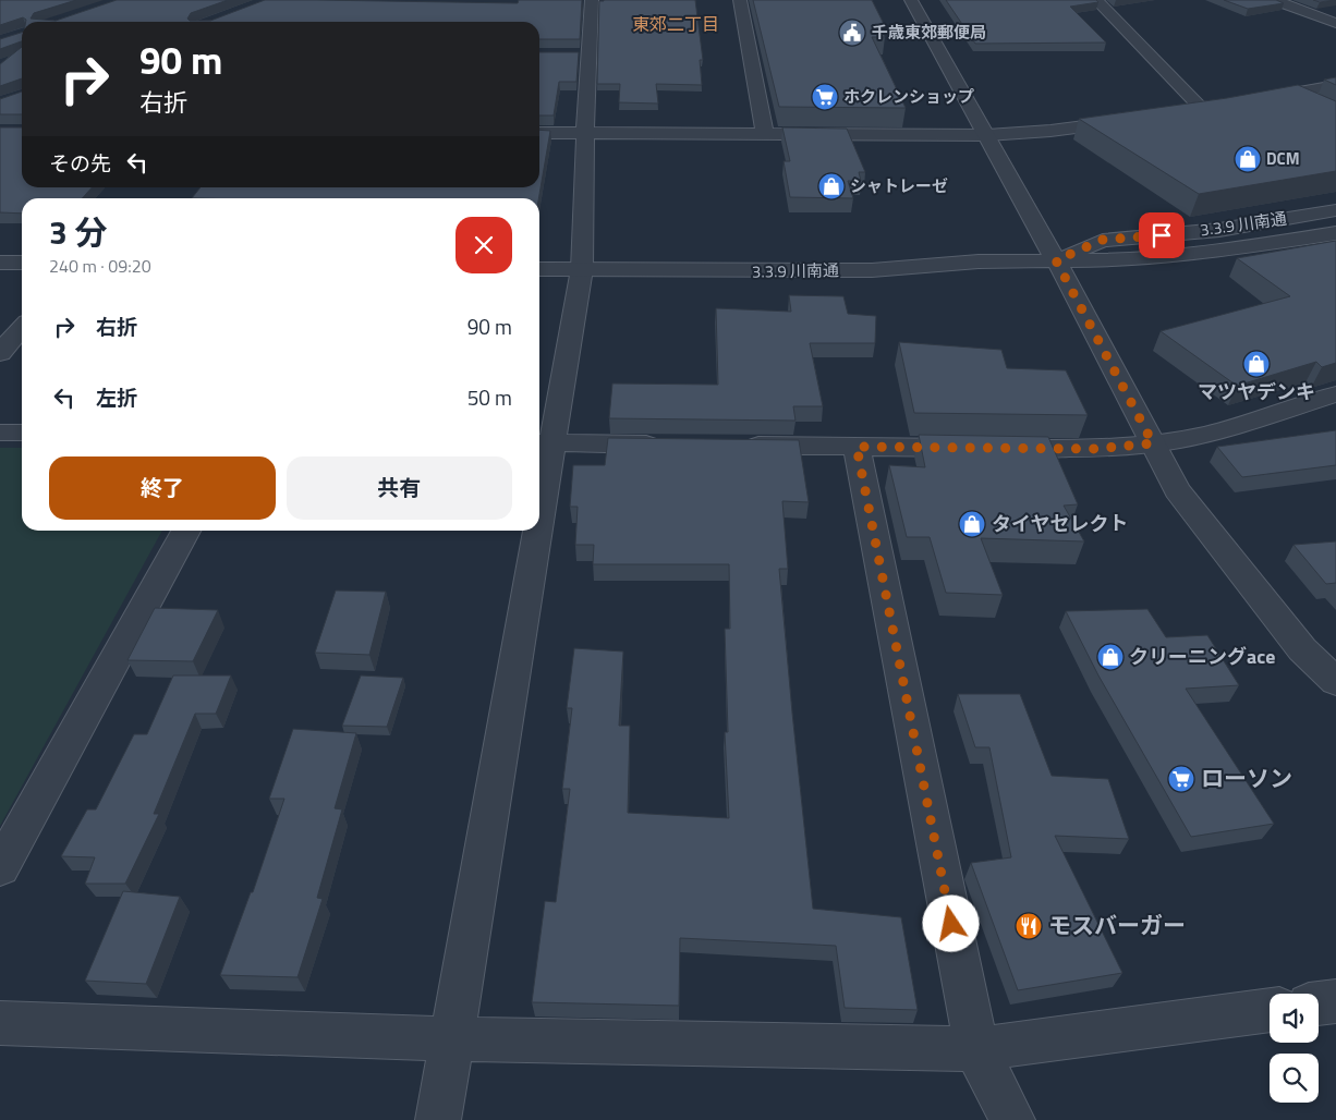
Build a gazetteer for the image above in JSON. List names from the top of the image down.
{
  "streets": {
    "street": ["3.3.9 川南通"]
  },
  "districts": ["東郊二丁目"],
  "places": {
    "public building": ["千歳東郊郵便局"],
    "supermarket": ["ホクレンショップ", "ローソン"],
    "shop": [
      "DCM",
      "シャトレーゼ",
      "マツヤデンキ",
      "タイヤセレクト",
      "クリーニングace"
    ],
    "restaurant": ["モスバーガー"]
  },
  "page": {
    "turn": ["90 m", "右折"],
    "then": "その先",
    "heading": ["3 分", "240 m · 09:20"],
    "list": [
      {
        "name": "右折",
        "value": "90 m"
      },
      {
        "name": "左折",
        "value": "50 m"
      }
    ],
    "buttons": ["終了", "共有"]
  }
}
